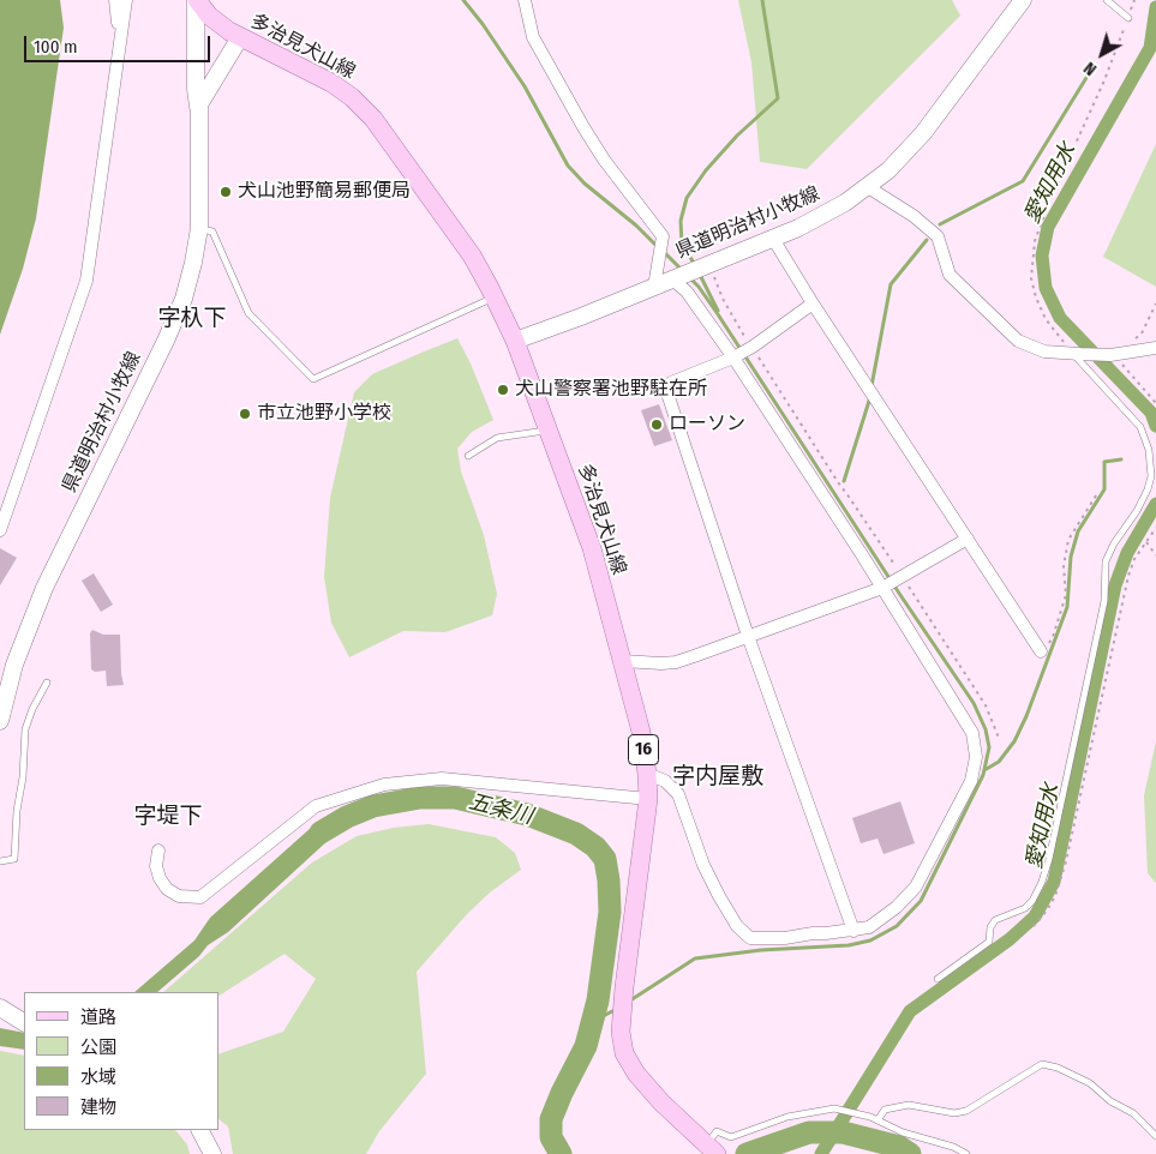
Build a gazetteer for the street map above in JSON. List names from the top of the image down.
{
  "streets": {
    "main road": ["多治見犬山線", "県道明治村小牧線", "16"]
  },
  "crossings": [
    ["多治見犬山線", "県道明治村小牧線"]
  ],
  "districts": ["字杁下", "字内屋敷", "字堤下"],
  "water": ["愛知用水", "五条川"],
  "places": [
    "犬山池野簡易郵便局",
    "犬山警察署池野駐在所",
    "市立池野小学校",
    "ローソン"
  ],
  "legend": [
    "道路",
    "公園",
    "水域",
    "建物"
  ],
  "scale_bar": "100 m",
  "north": "bottom left"
}
